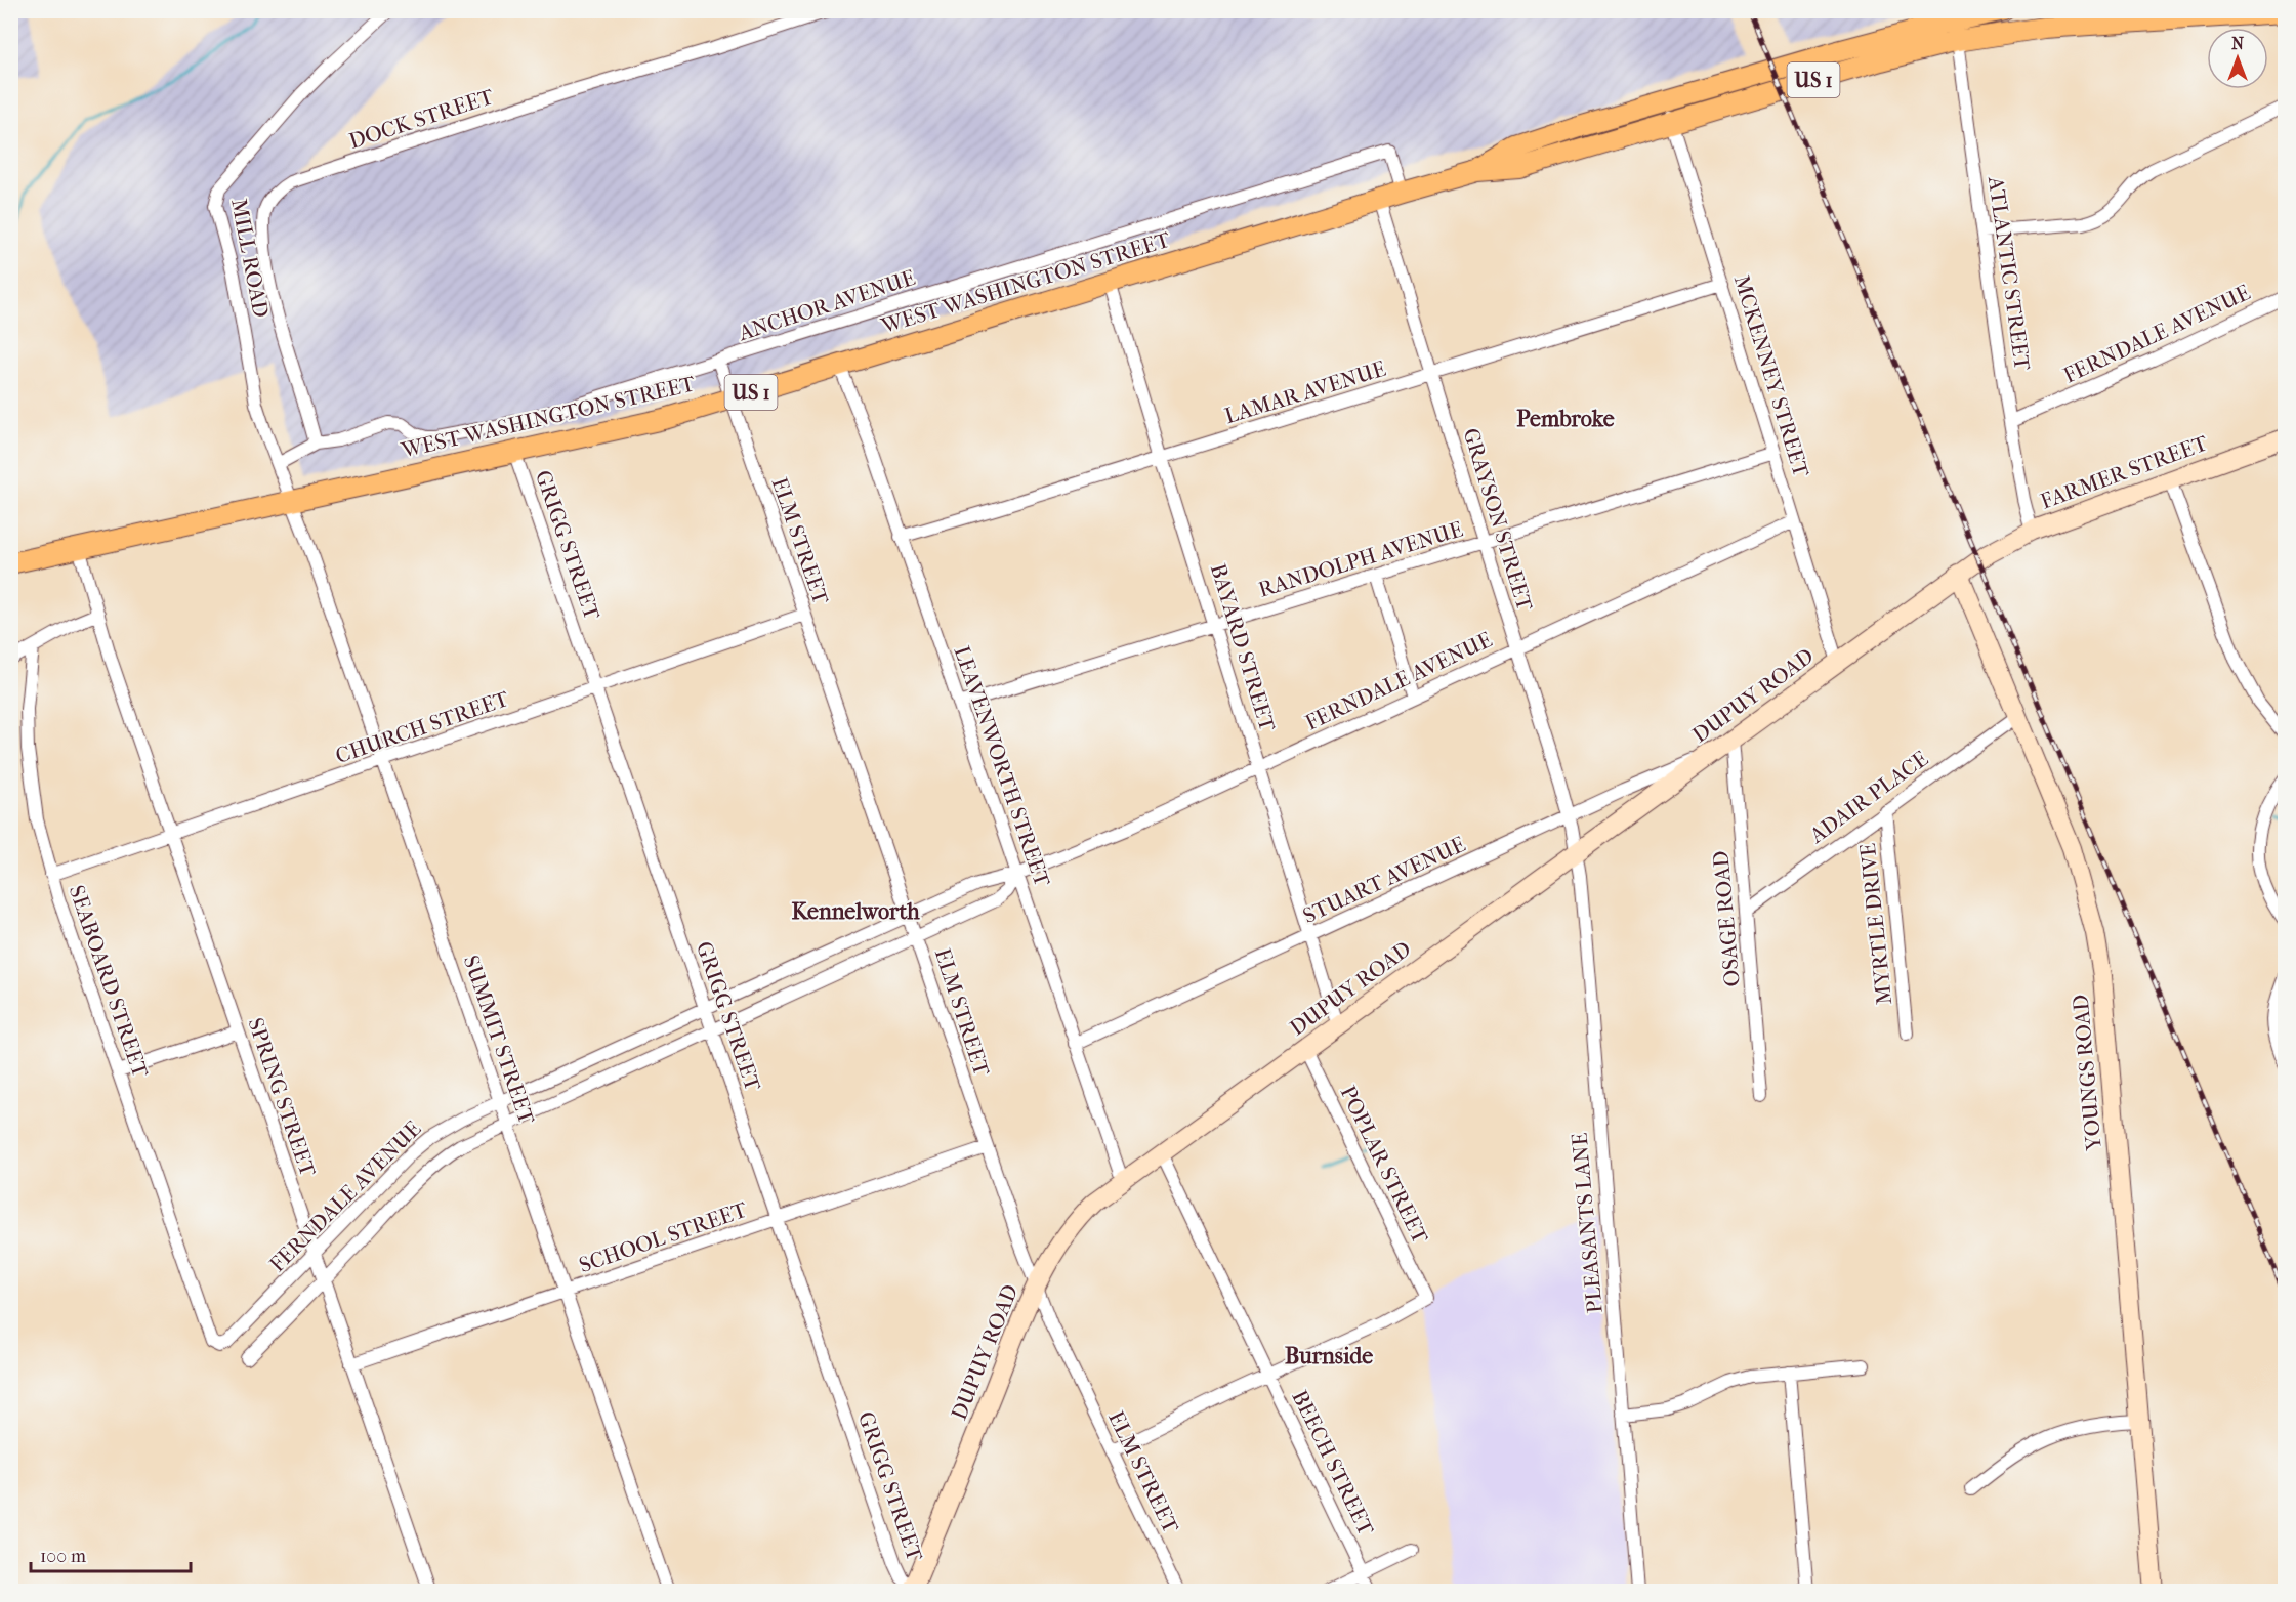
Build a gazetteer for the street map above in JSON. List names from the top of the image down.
{
  "streets": {
    "main road": ["US 1", "WEST WASHINGTON STREET"],
    "street": [
      "DOCK STREET",
      "MILL ROAD",
      "ATLANTIC STREET",
      "ANCHOR AVENUE",
      "FERNDALE AVENUE",
      "MCKENNEY STREET",
      "LAMAR AVENUE",
      "FARMER STREET",
      "GRAYSON STREET",
      "ELM STREET",
      "GRIGG STREET",
      "RANDOLPH AVENUE",
      "BAYARD STREET",
      "DUPUY ROAD",
      "CHURCH STREET",
      "LEAVENWORTH STREET",
      "ADAIR PLACE",
      "STUART AVENUE",
      "OSAGE ROAD",
      "MYRTLE DRIVE",
      "SEABOARD STREET",
      "SUMMIT STREET",
      "YOUNGS ROAD",
      "SPRING STREET",
      "POPLAR STREET",
      "PLEASANTS LANE",
      "SCHOOL STREET",
      "BEECH STREET"
    ]
  },
  "crossings": [
    ["US 1", "ATLANTIC STREET"],
    ["US 1", "WEST WASHINGTON STREET"],
    ["DOCK STREET", "ANCHOR AVENUE"],
    ["MILL ROAD", "WEST WASHINGTON STREET"],
    ["MILL ROAD", "ANCHOR AVENUE"],
    ["MILL ROAD", "SUMMIT STREET"],
    ["ATLANTIC STREET", "WEST WASHINGTON STREET"],
    ["ATLANTIC STREET", "FERNDALE AVENUE"],
    ["ATLANTIC STREET", "FARMER STREET"],
    ["WEST WASHINGTON STREET", "ANCHOR AVENUE"],
    ["WEST WASHINGTON STREET", "MCKENNEY STREET"],
    ["WEST WASHINGTON STREET", "GRAYSON STREET"],
    ["WEST WASHINGTON STREET", "ELM STREET"],
    ["WEST WASHINGTON STREET", "GRIGG STREET"],
    ["WEST WASHINGTON STREET", "BAYARD STREET"],
    ["WEST WASHINGTON STREET", "LEAVENWORTH STREET"],
    ["WEST WASHINGTON STREET", "SUMMIT STREET"],
    ["WEST WASHINGTON STREET", "SPRING STREET"],
    ["ANCHOR AVENUE", "ELM STREET"],
    ["FERNDALE AVENUE", "MCKENNEY STREET"],
    ["FERNDALE AVENUE", "GRAYSON STREET"],
    ["FERNDALE AVENUE", "ELM STREET"],
    ["FERNDALE AVENUE", "GRIGG STREET"],
    ["FERNDALE AVENUE", "BAYARD STREET"],
    ["FERNDALE AVENUE", "LEAVENWORTH STREET"],
    ["FERNDALE AVENUE", "SEABOARD STREET"],
    ["FERNDALE AVENUE", "SUMMIT STREET"],
    ["FERNDALE AVENUE", "SPRING STREET"],
    ["MCKENNEY STREET", "LAMAR AVENUE"],
    ["MCKENNEY STREET", "RANDOLPH AVENUE"],
    ["MCKENNEY STREET", "DUPUY ROAD"],
    ["LAMAR AVENUE", "GRAYSON STREET"],
    ["LAMAR AVENUE", "BAYARD STREET"],
    ["LAMAR AVENUE", "LEAVENWORTH STREET"],
    ["FARMER STREET", "DUPUY ROAD"],
    ["GRAYSON STREET", "RANDOLPH AVENUE"],
    ["GRAYSON STREET", "DUPUY ROAD"],
    ["GRAYSON STREET", "STUART AVENUE"],
    ["GRAYSON STREET", "PLEASANTS LANE"],
    ["ELM STREET", "DUPUY ROAD"],
    ["ELM STREET", "CHURCH STREET"],
    ["ELM STREET", "SCHOOL STREET"],
    ["GRIGG STREET", "DUPUY ROAD"],
    ["GRIGG STREET", "CHURCH STREET"],
    ["GRIGG STREET", "SCHOOL STREET"],
    ["RANDOLPH AVENUE", "BAYARD STREET"],
    ["RANDOLPH AVENUE", "LEAVENWORTH STREET"],
    ["BAYARD STREET", "DUPUY ROAD"],
    ["BAYARD STREET", "STUART AVENUE"],
    ["DUPUY ROAD", "LEAVENWORTH STREET"],
    ["DUPUY ROAD", "STUART AVENUE"],
    ["DUPUY ROAD", "OSAGE ROAD"],
    ["DUPUY ROAD", "YOUNGS ROAD"],
    ["DUPUY ROAD", "POPLAR STREET"],
    ["DUPUY ROAD", "PLEASANTS LANE"],
    ["DUPUY ROAD", "BEECH STREET"],
    ["CHURCH STREET", "SEABOARD STREET"],
    ["CHURCH STREET", "SUMMIT STREET"],
    ["CHURCH STREET", "SPRING STREET"],
    ["LEAVENWORTH STREET", "STUART AVENUE"],
    ["ADAIR PLACE", "OSAGE ROAD"],
    ["ADAIR PLACE", "MYRTLE DRIVE"],
    ["ADAIR PLACE", "YOUNGS ROAD"],
    ["SUMMIT STREET", "SCHOOL STREET"],
    ["SPRING STREET", "SCHOOL STREET"],
    ["POPLAR STREET", "BEECH STREET"]
  ],
  "districts": ["Pembroke", "Kennelworth", "Burnside"],
  "scale_bar": "100 m",
  "north": "top"
}
